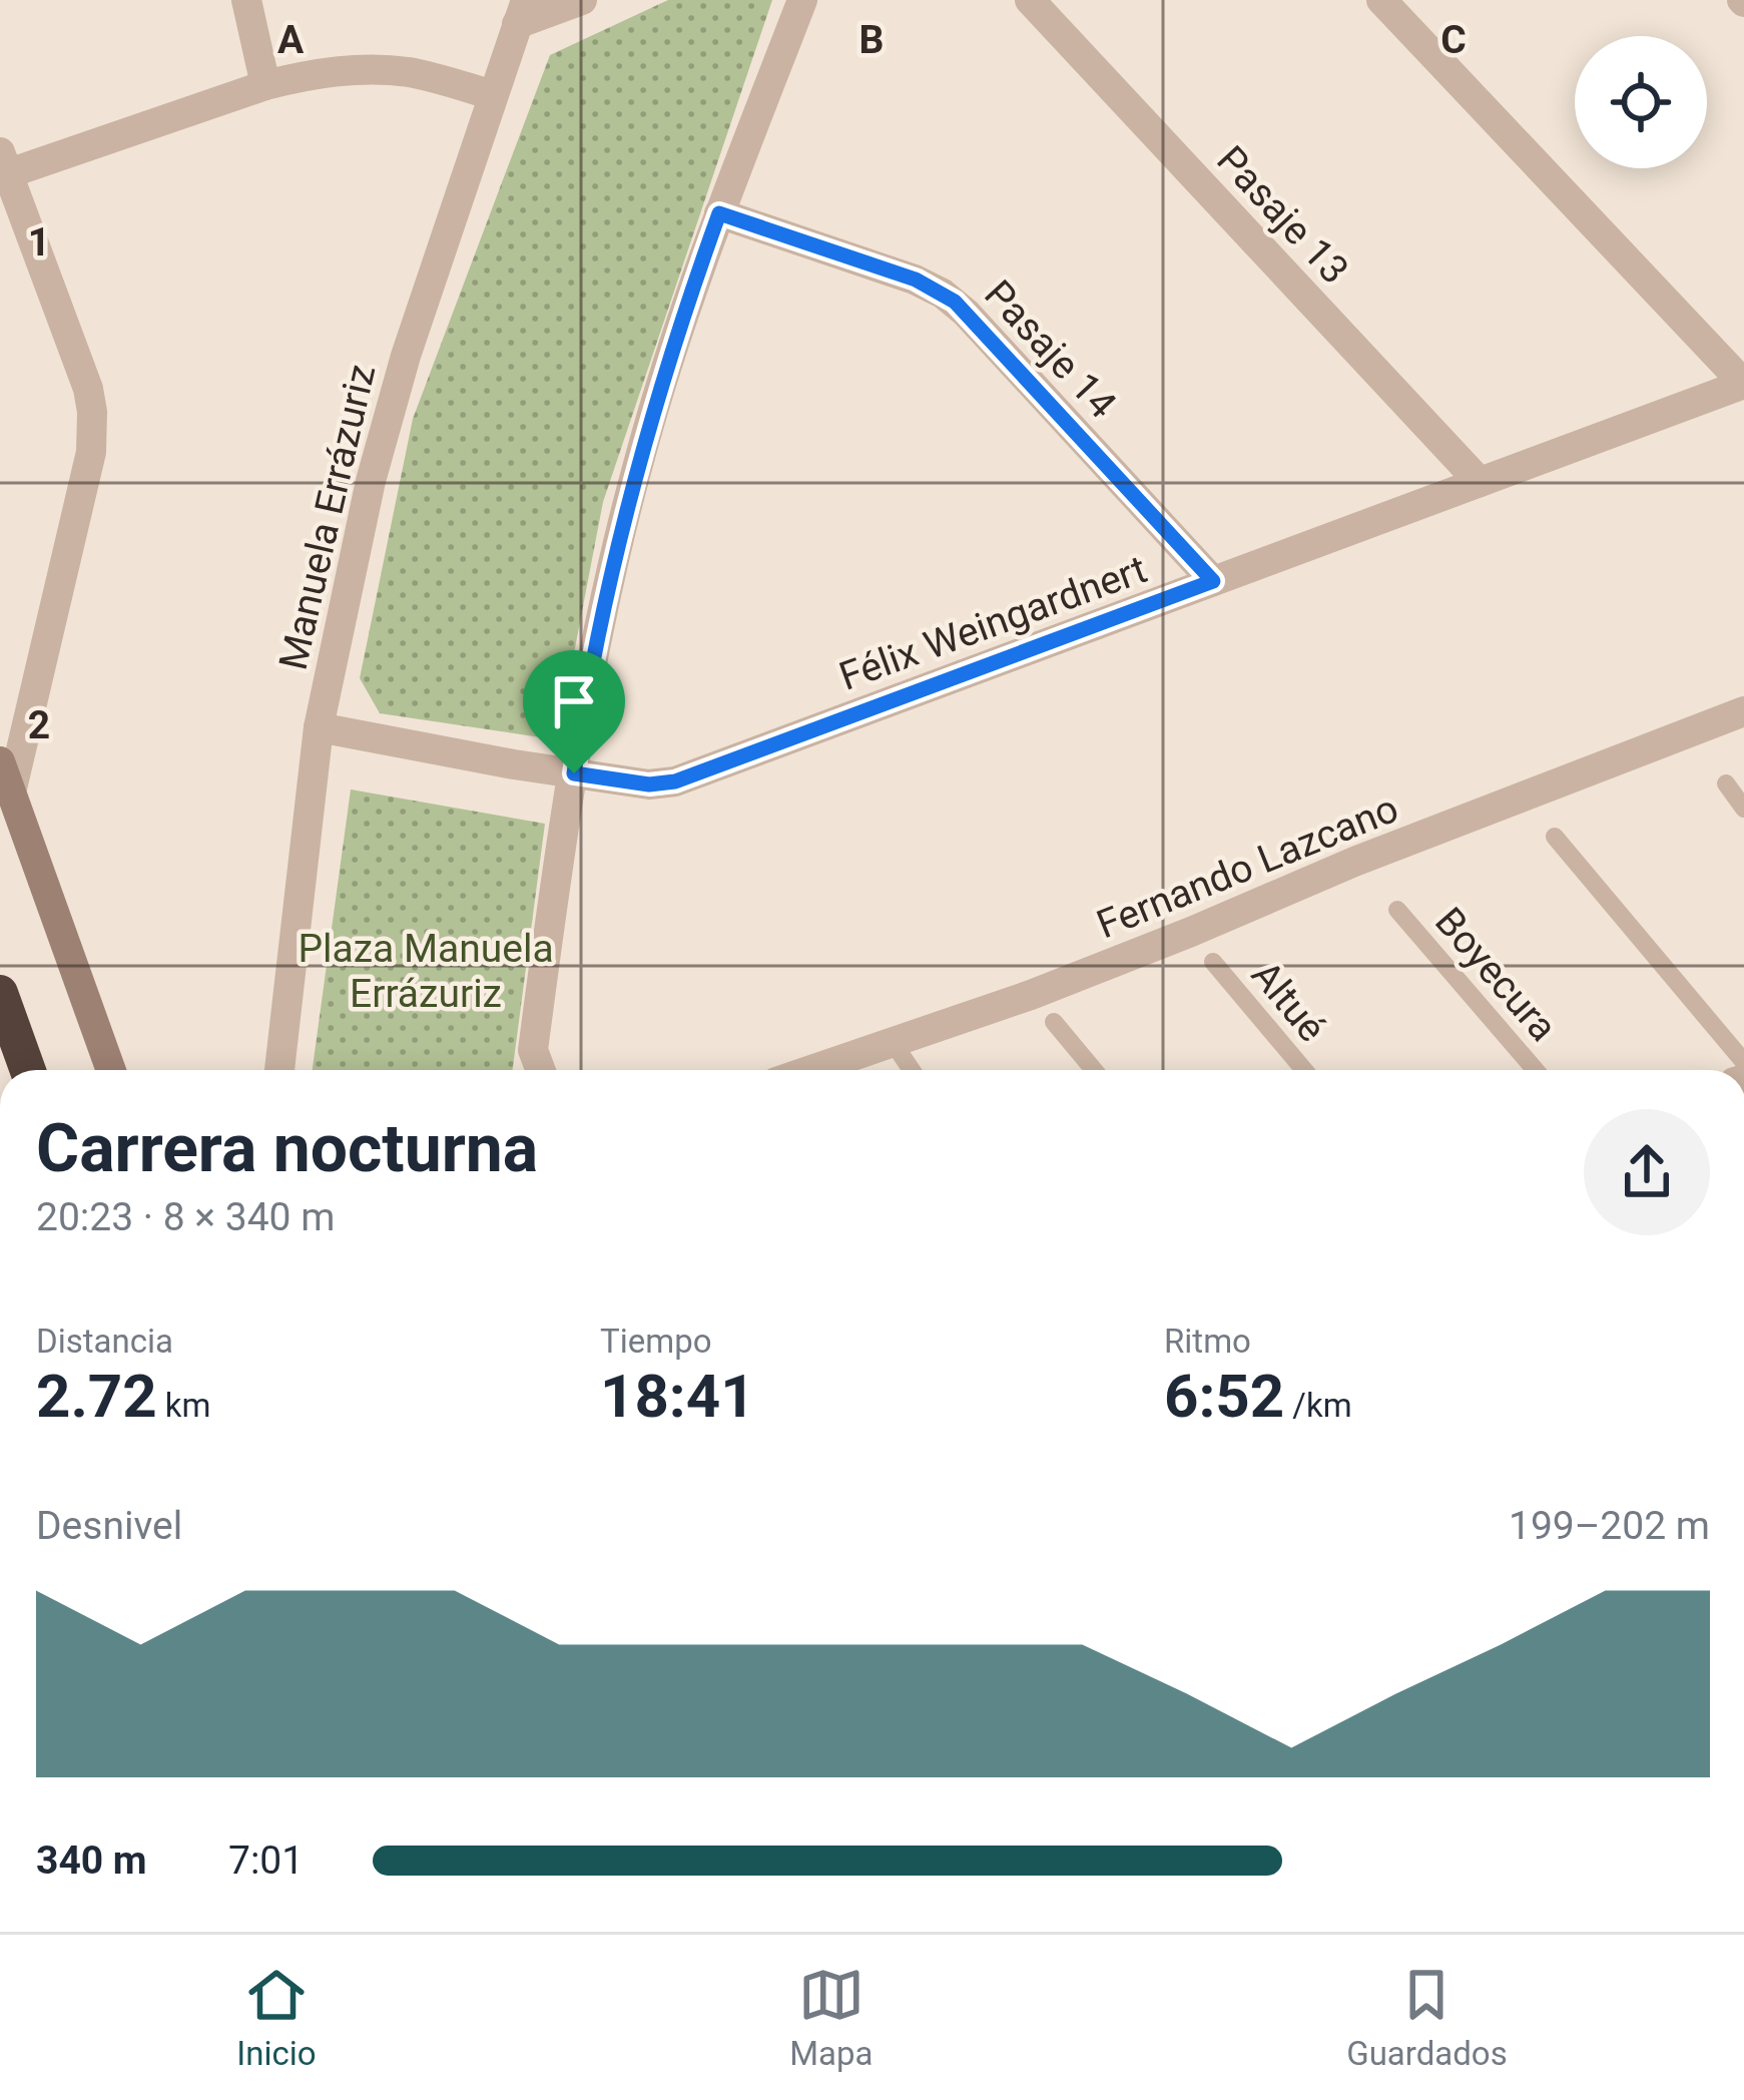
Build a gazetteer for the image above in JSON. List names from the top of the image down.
{
  "streets": {
    "street": [
      "Pasaje 13",
      "Pasaje 14",
      "Manuela Errázuriz",
      "Félix Weingardnert",
      "Fernando Lazcano"
    ],
    "lane": ["Boyecura", "Altué"]
  },
  "crossings": [
    ["Pasaje 13", "Félix Weingardnert"],
    ["Pasaje 14", "Félix Weingardnert"],
    ["Manuela Errázuriz", "Félix Weingardnert"]
  ],
  "parks": ["Plaza Manuela Errázuriz"],
  "page": {
    "heading": ["Carrera nocturna", "20:23 · 8 × 340 m"],
    "stats": [
      ["Distancia", "2.72 km"],
      ["Tiempo", "18:41"],
      ["Ritmo", "6:52 /km"]
    ],
    "chart": ["Desnivel", "199–202 m"],
    "list": [
      {
        "name": "340 m",
        "note": "7:01"
      }
    ],
    "tabs": ["Inicio", "Mapa", "Guardados"]
  },
  "grid": {
    "columns": ["A", "B", "C"],
    "rows": ["1", "2"]
  }
}
